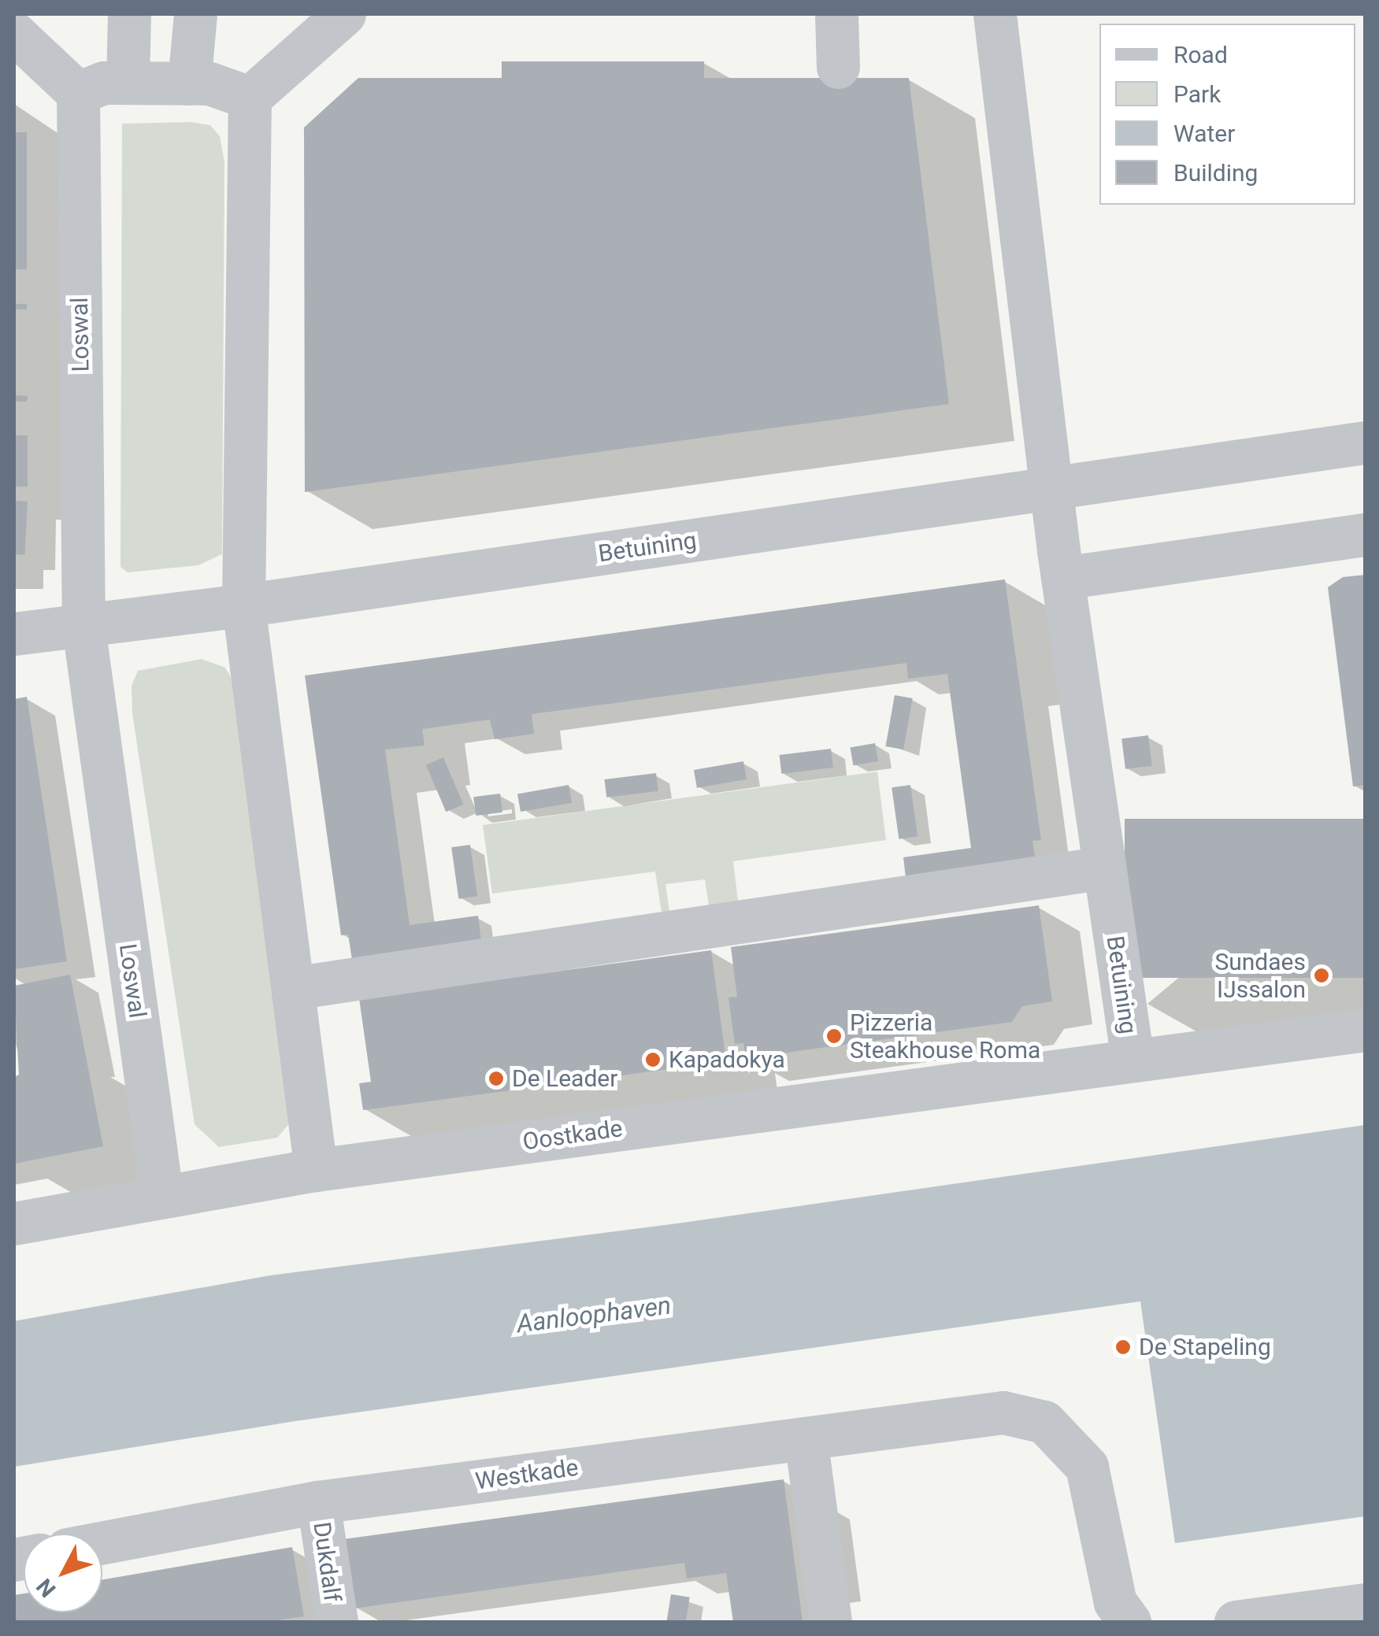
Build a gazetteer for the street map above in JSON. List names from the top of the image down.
{
  "streets": {
    "street": [
      "Loswal",
      "Betuining",
      "Oostkade",
      "Westkade",
      "Dukdalf"
    ]
  },
  "crossings": [
    ["Loswal", "Oostkade"],
    ["Betuining", "Oostkade"],
    ["Westkade", "Dukdalf"]
  ],
  "water": ["Aanloophaven"],
  "places": [
    "Sundaes IJssalon",
    "Pizzeria Steakhouse Roma",
    "Kapadokya",
    "De Leader",
    "De Stapeling"
  ],
  "legend": [
    "Road",
    "Park",
    "Water",
    "Building"
  ],
  "north": "bottom left"
}
